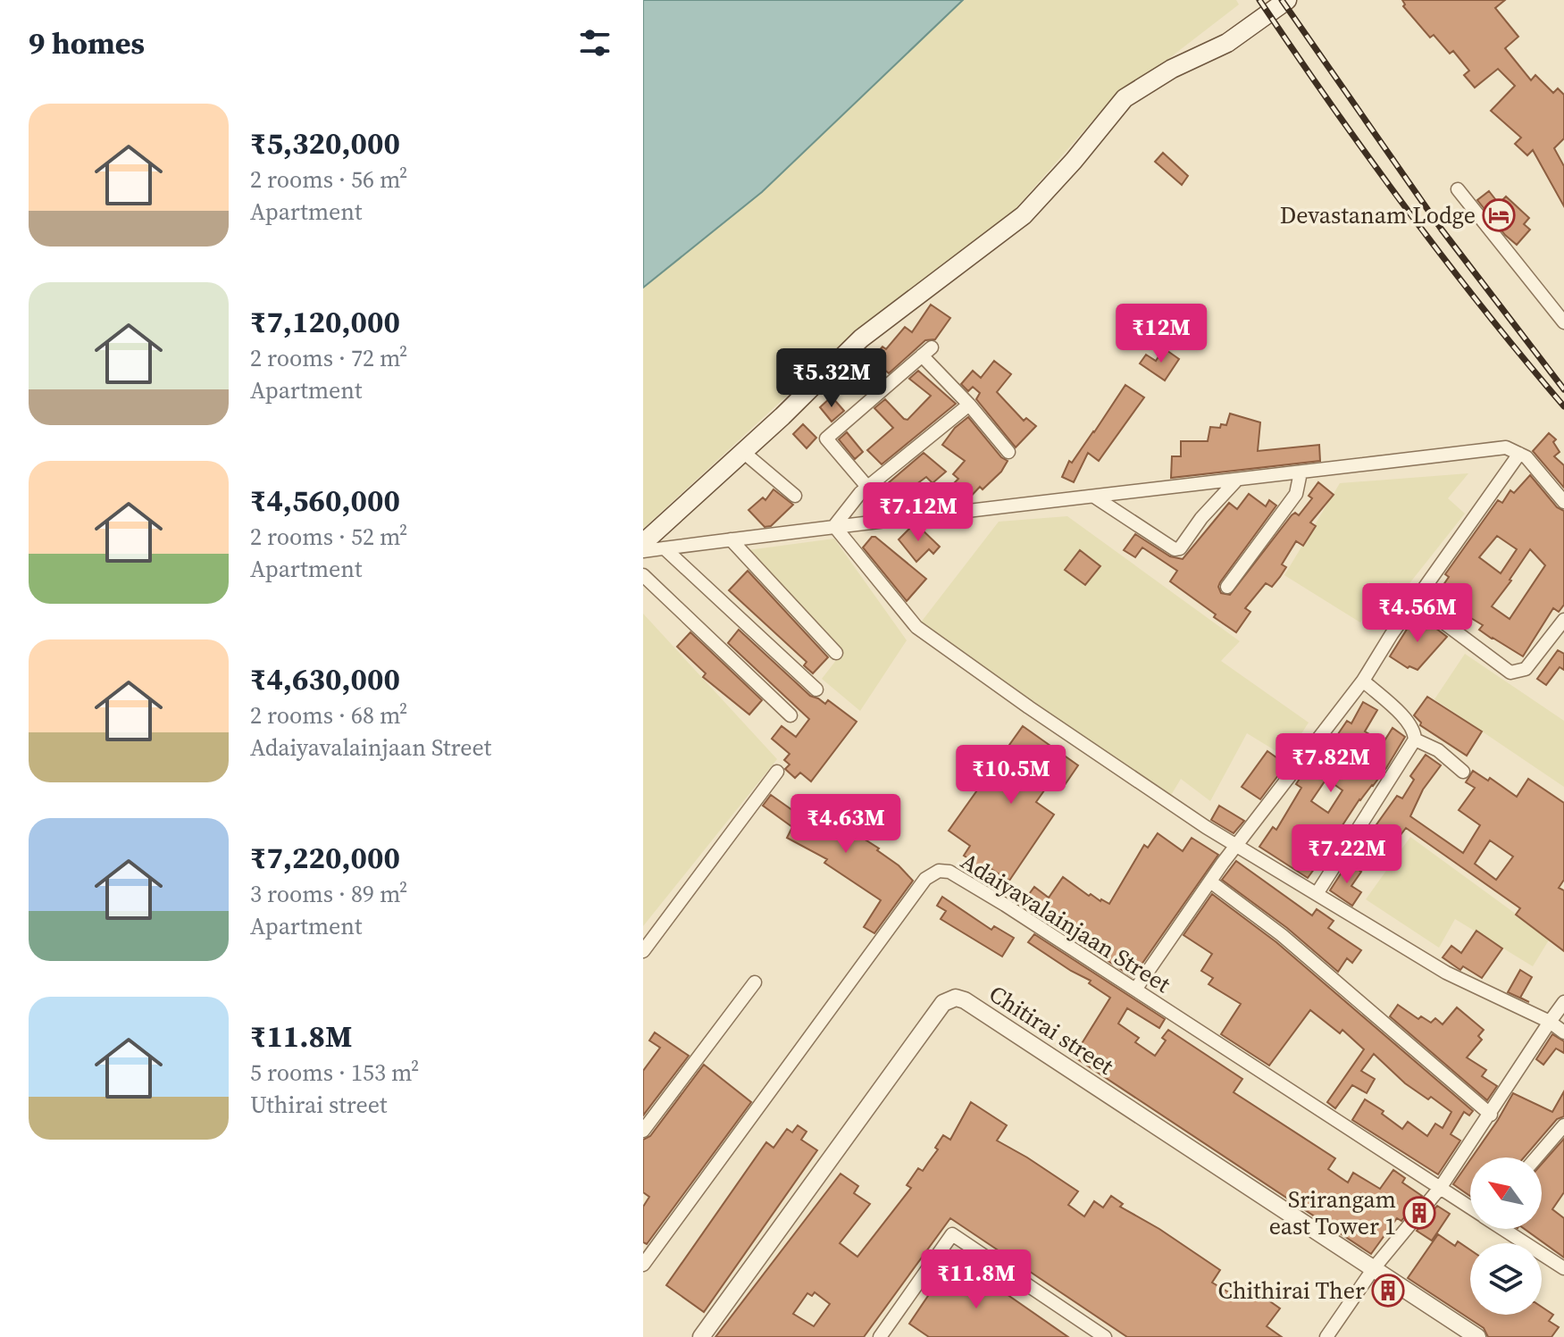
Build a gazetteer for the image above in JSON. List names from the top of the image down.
{
  "streets": {
    "street": ["Adaiyavalainjaan Street", "Chitirai street"]
  },
  "places": {
    "hotel": ["Devastanam Lodge"],
    "building": ["Srirangam east Tower 1", "Chithirai Ther"]
  },
  "north": "top left",
  "page": {
    "heading": "9 homes",
    "list": [
      {
        "name": "₹5,320,000",
        "note": "2 rooms · 56 m² · Apartment"
      },
      {
        "name": "₹7,120,000",
        "note": "2 rooms · 72 m² · Apartment"
      },
      {
        "name": "₹4,560,000",
        "note": "2 rooms · 52 m² · Apartment"
      },
      {
        "name": "₹4,630,000",
        "note": "2 rooms · 68 m² · Adaiyavalainjaan Street"
      },
      {
        "name": "₹7,220,000",
        "note": "3 rooms · 89 m² · Apartment"
      },
      {
        "name": "₹11.8M",
        "note": "5 rooms · 153 m² · Uthirai street"
      }
    ],
    "price": [
      "₹12M",
      "₹5.32M",
      "₹7.12M",
      "₹4.56M",
      "₹7.82M",
      "₹10.5M",
      "₹4.63M",
      "₹7.22M",
      "₹11.8M"
    ]
  }
}
